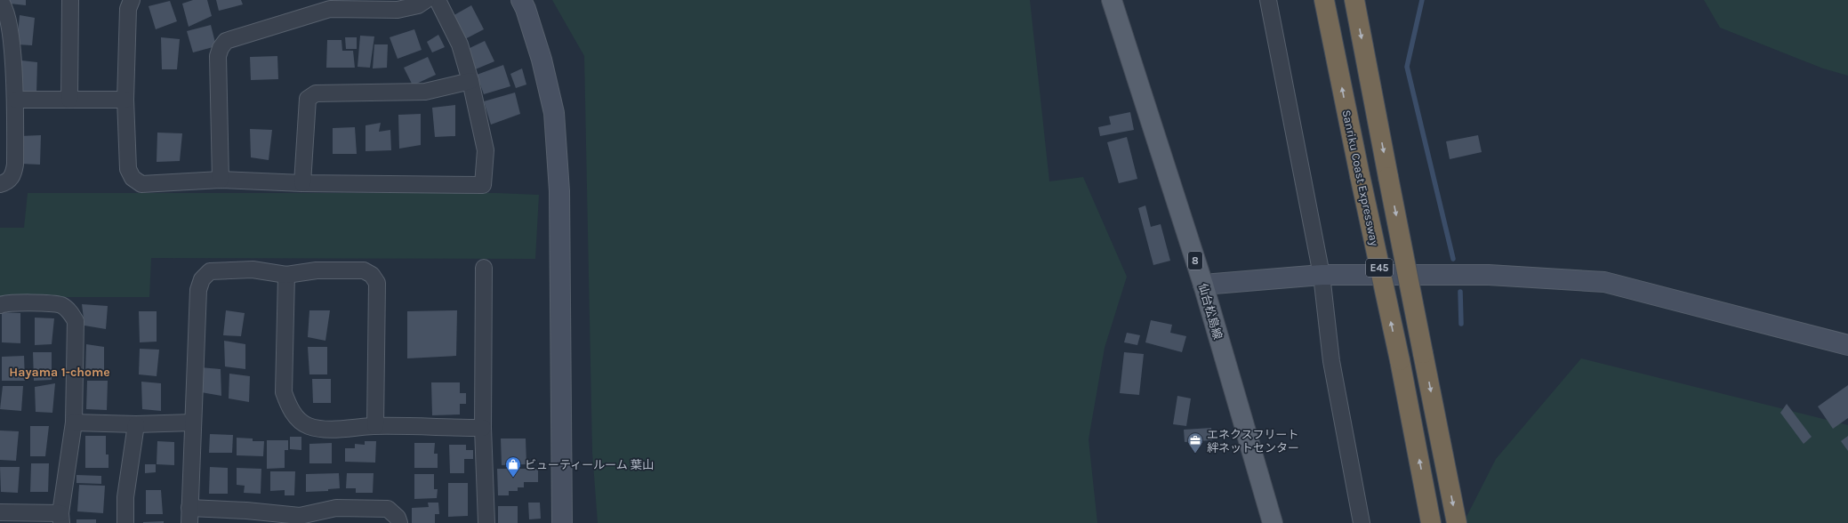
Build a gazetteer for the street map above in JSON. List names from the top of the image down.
{
  "streets": {
    "highway": ["Sanriku Coast Expressway", "E45"],
    "main road": ["8", "仙台松島線"]
  },
  "districts": ["Hayama 1-chome"],
  "places": {
    "office": ["エネクスフリート 絆ネットセンター"],
    "shop": ["ビューティールーム 葉山"]
  }
}
